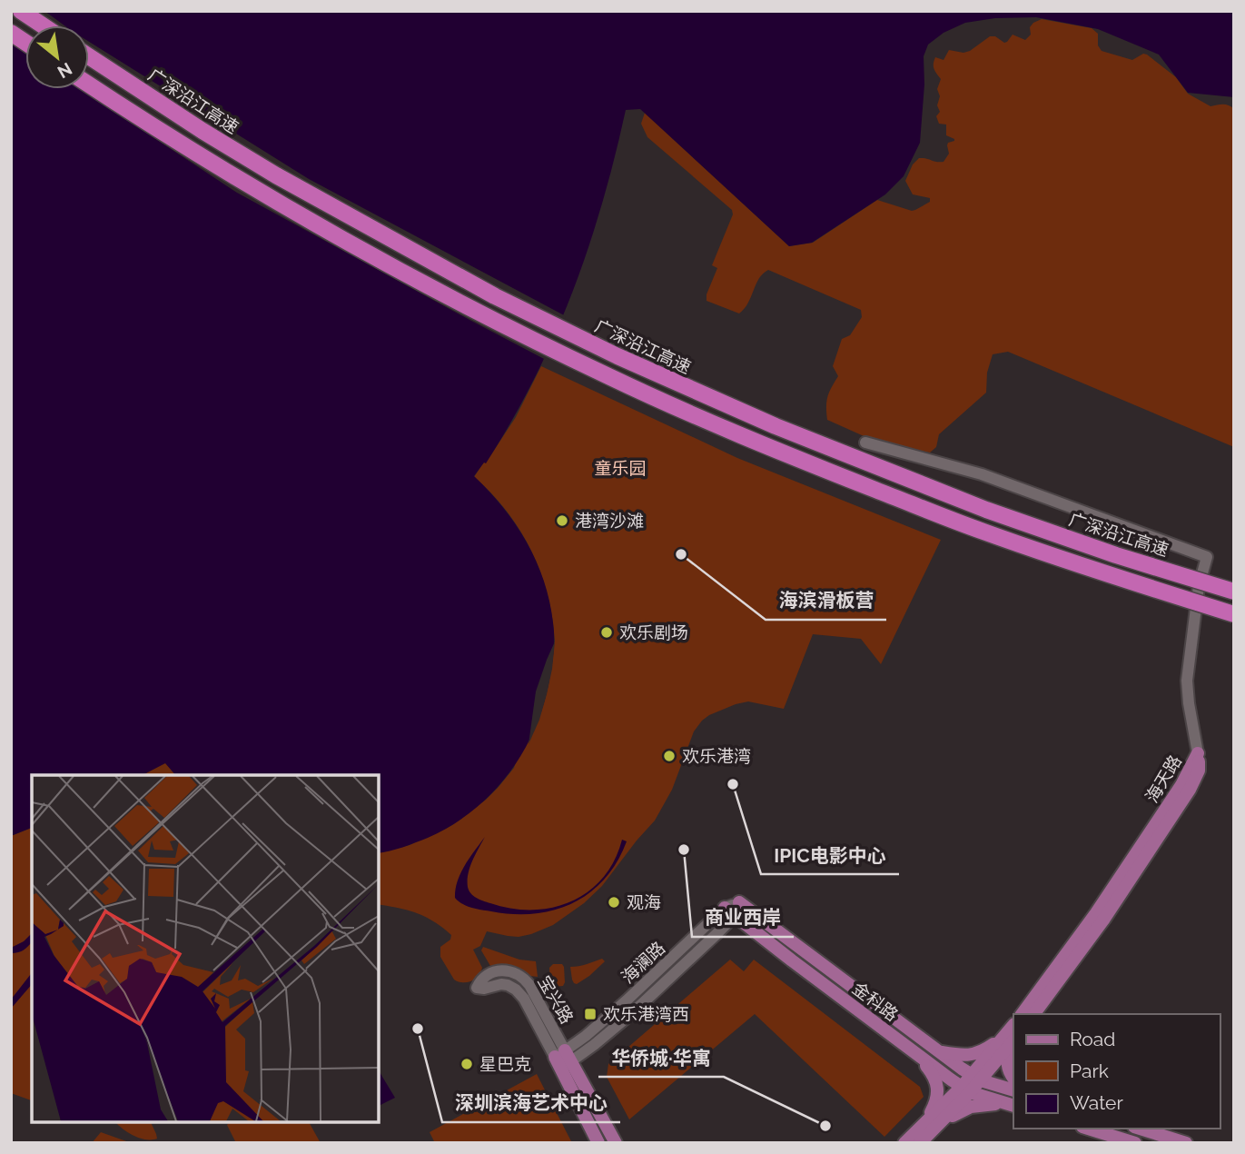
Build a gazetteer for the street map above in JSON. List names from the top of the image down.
{
  "streets": {
    "highway": ["广深沿江高速"],
    "main road": ["海天路", "宝兴路", "金科路"],
    "street": ["海澜路"]
  },
  "crossings": [
    ["海澜路", "宝兴路"],
    ["海澜路", "金科路"]
  ],
  "parks": ["童乐园"],
  "places": {
    "other": [
      "港湾沙滩",
      "海滨滑板营",
      "欢乐剧场",
      "欢乐港湾",
      "IPIC电影中心",
      "商业西岸",
      "观海",
      "深圳滨海艺术中心",
      "星巴克",
      "华侨城·华寓"
    ],
    "transit": ["欢乐港湾西"]
  },
  "legend": ["Road", "Park", "Water"],
  "north": "bottom right"
}
